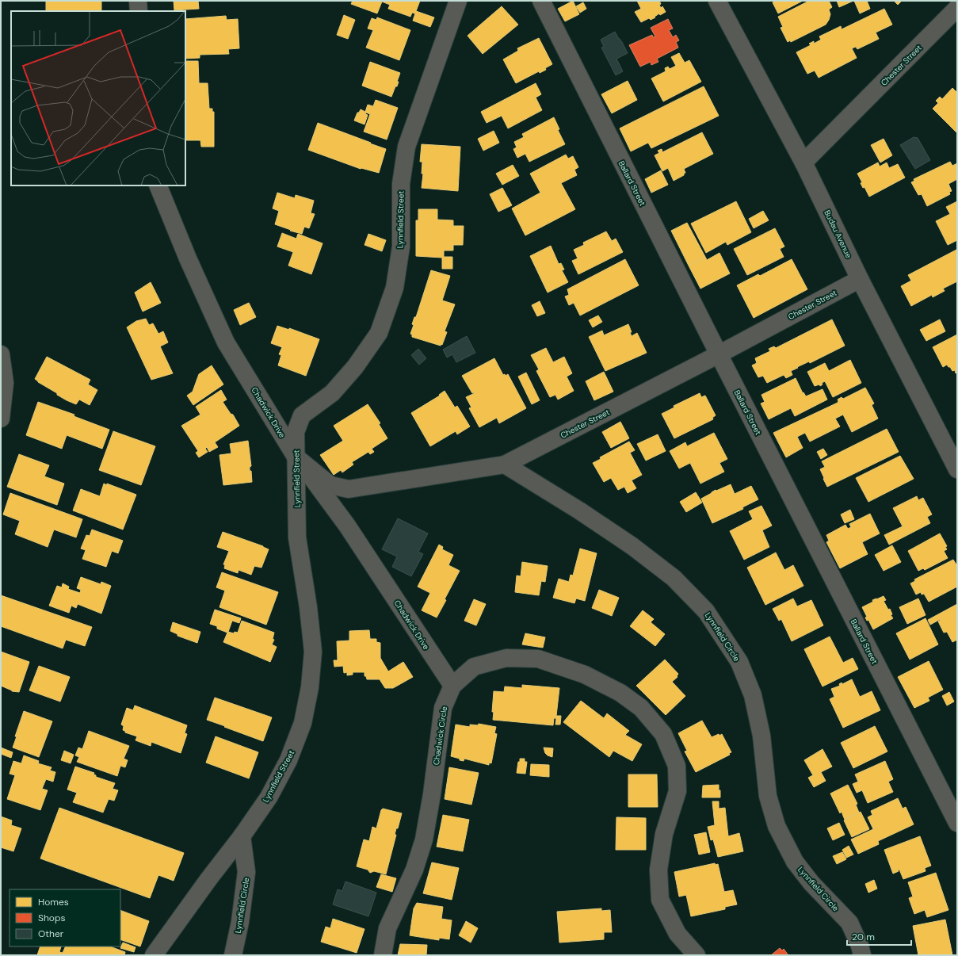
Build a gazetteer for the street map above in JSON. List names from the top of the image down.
{
  "streets": {
    "street": [
      "Chester Street",
      "Ballard Street",
      "Lynnfield Street",
      "Budau Avenue",
      "Chadwick Drive",
      "Lynnfield Circle",
      "Chadwick Circle"
    ]
  },
  "crossings": [
    ["Chester Street", "Ballard Street"],
    ["Chester Street", "Lynnfield Street"],
    ["Chester Street", "Budau Avenue"],
    ["Chester Street", "Chadwick Drive"],
    ["Chester Street", "Lynnfield Circle"],
    ["Lynnfield Street", "Chadwick Drive"],
    ["Lynnfield Street", "Lynnfield Circle"],
    ["Chadwick Drive", "Chadwick Circle"]
  ],
  "legend": ["Homes", "Shops", "Other"],
  "scale_bar": "20 m"
}
